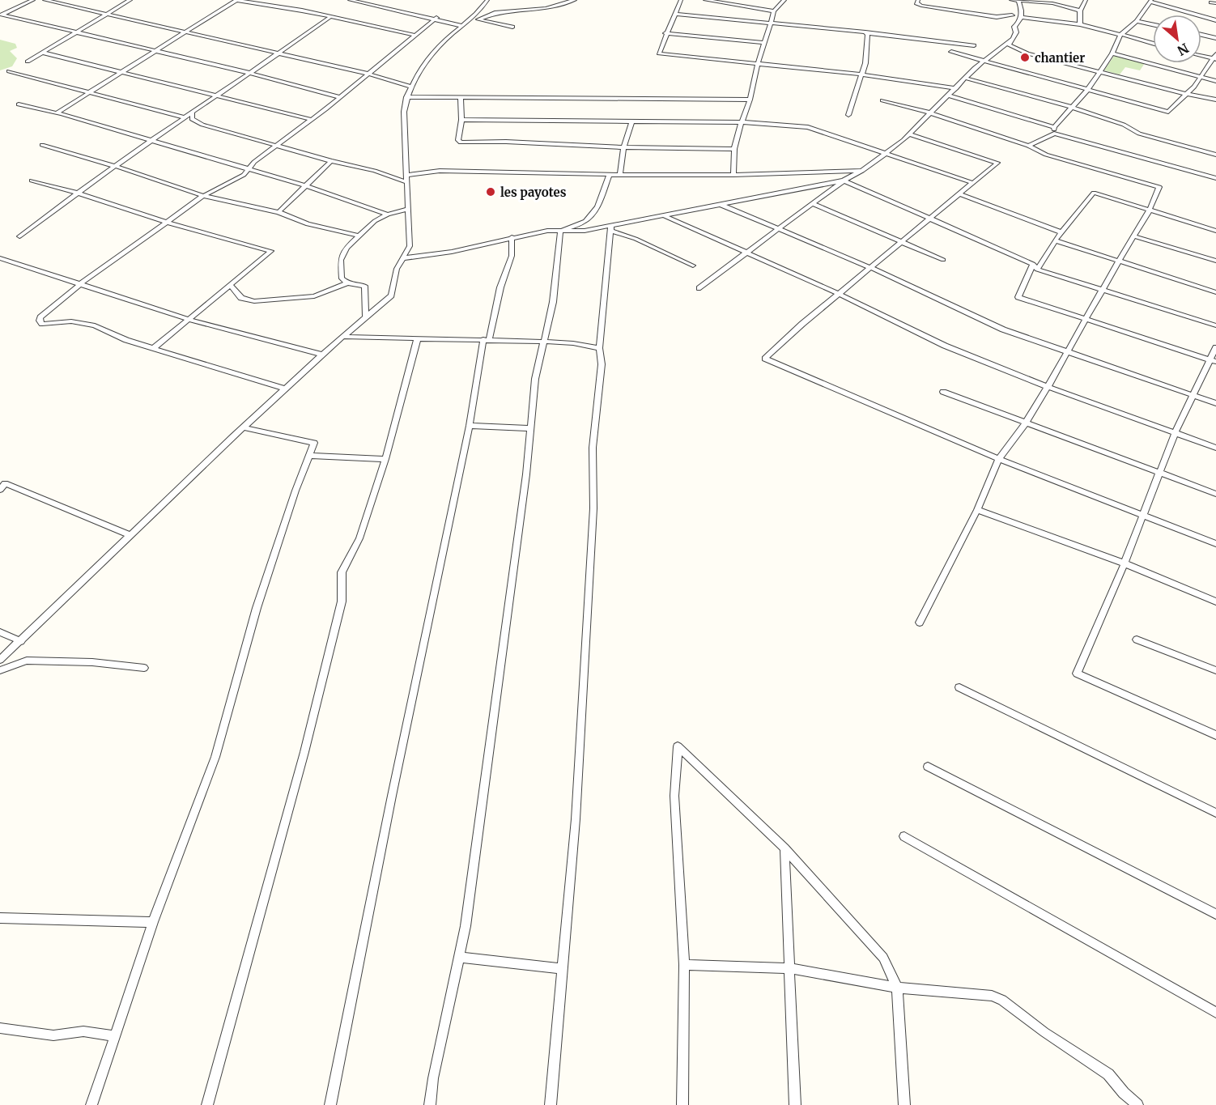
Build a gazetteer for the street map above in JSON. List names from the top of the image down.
{
  "places": ["chantier", "les payotes"],
  "north": "bottom right"
}
